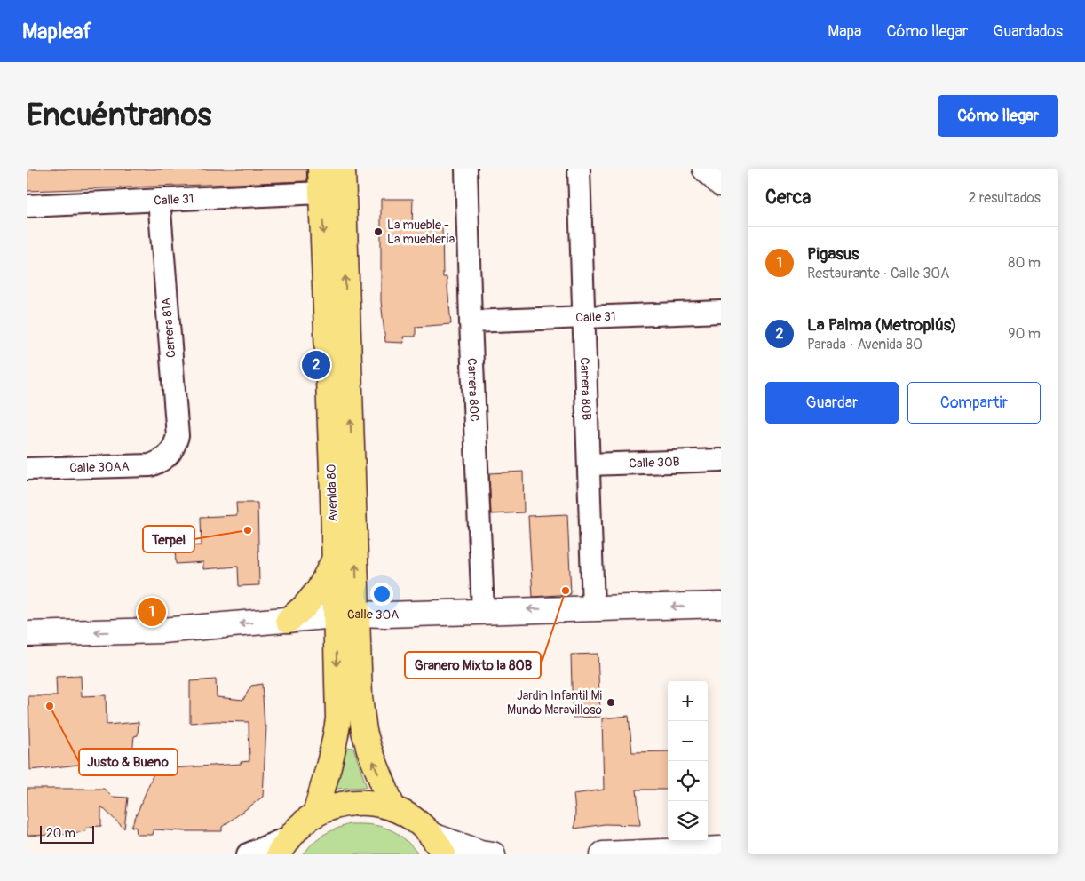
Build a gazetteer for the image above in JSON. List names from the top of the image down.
{
  "streets": {
    "main road": ["Avenida 80"],
    "street": [
      "Calle 31",
      "Carrera 81A",
      "Carrera 80B",
      "Carrera 80C",
      "Calle 30B",
      "Calle 30AA",
      "Calle 30A"
    ]
  },
  "crossings": [
    ["Calle 31", "Carrera 81A"],
    ["Calle 31", "Carrera 80B"],
    ["Calle 31", "Carrera 80C"],
    ["Calle 31", "Avenida 80"],
    ["Carrera 81A", "Calle 30AA"],
    ["Carrera 80B", "Calle 30B"],
    ["Carrera 80B", "Calle 30A"],
    ["Carrera 80C", "Calle 30A"],
    ["Avenida 80", "Calle 30A"]
  ],
  "one_way": ["Calle 30A"],
  "places": [
    "La mueble - La mueblería",
    "Terpel",
    "Granero Mixto la 80B",
    "Jardin Infantil Mi Mundo Maravilloso",
    "Justo & Bueno"
  ],
  "scale_bar": "20 m",
  "page": {
    "header": "Mapleaf",
    "nav": ["Mapa", "Cómo llegar", "Guardados"],
    "buttons": [
      "Cómo llegar",
      ["Guardar", "Compartir"]
    ],
    "title": "Encuéntranos",
    "heading": ["Cerca", "2 resultados"],
    "list": [
      {
        "mark": "1",
        "name": "Pigasus",
        "note": "Restaurante · Calle 30A",
        "value": "80 m"
      },
      {
        "mark": "2",
        "name": "La Palma (Metroplús)",
        "note": "Parada · Avenida 80",
        "value": "90 m"
      }
    ],
    "pins": ["2", "1"],
    "map_buttons": ["+", "−"],
    "scale": "20 m"
  }
}
